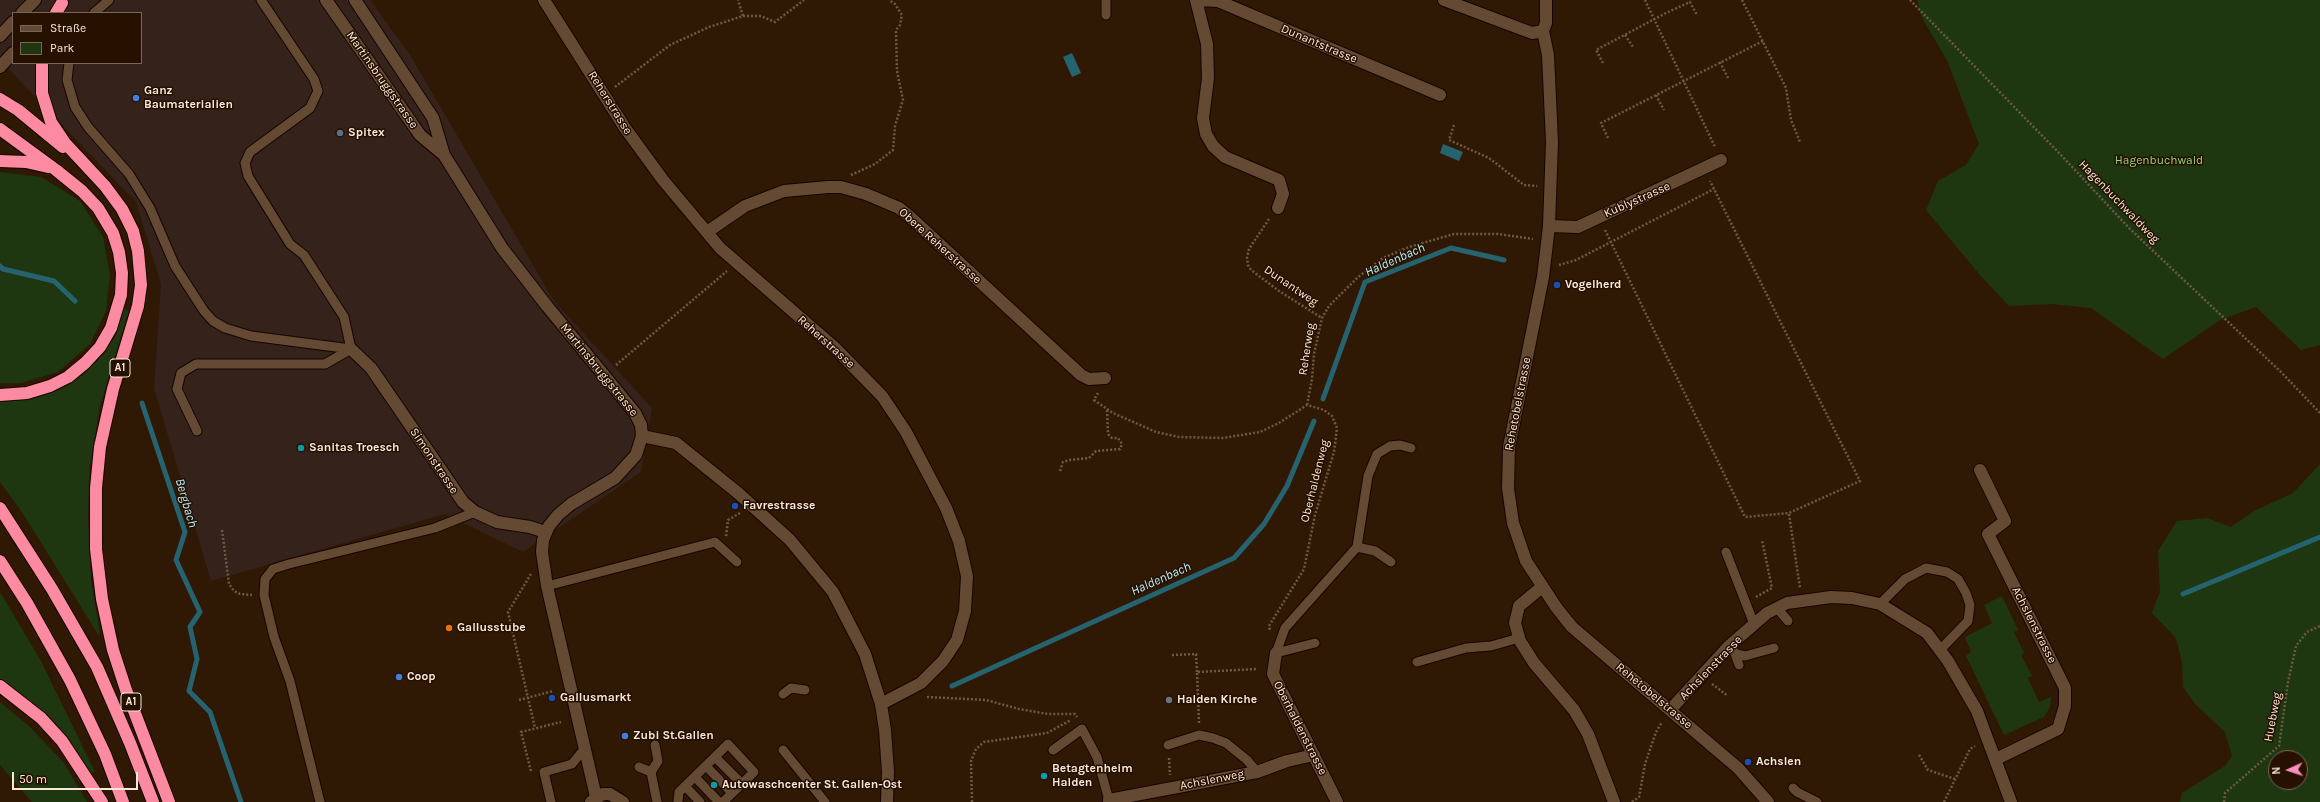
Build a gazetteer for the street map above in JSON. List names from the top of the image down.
{
  "streets": {
    "highway": ["A1"],
    "street": [
      "Dunantstrasse",
      "Martinsbruggstrasse",
      "Reherstrasse",
      "Kublystrasse",
      "Obere Reherstrasse",
      "Rehetobelstrasse",
      "Simonstrasse",
      "Achslenstrasse",
      "Oberhaldenstrasse",
      "Achslenweg"
    ],
    "path": [
      "Hagenbuchwaldweg",
      "Dunantweg",
      "Reherweg",
      "Oberhaldenweg",
      "Huebweg"
    ]
  },
  "crossings": [
    ["Dunantstrasse", "Dunantweg"],
    ["Reherstrasse", "Obere Reherstrasse"],
    ["Kublystrasse", "Rehetobelstrasse"],
    ["Dunantweg", "Reherweg"],
    ["Reherweg", "Oberhaldenweg"],
    ["Rehetobelstrasse", "Achslenstrasse"],
    ["Oberhaldenweg", "Oberhaldenstrasse"],
    ["Oberhaldenstrasse", "Achslenweg"]
  ],
  "water": ["Haldenbach", "Bergbach"],
  "parks": ["Hagenbuchwald"],
  "places": [
    "Ganz Baumaterialien",
    "Spitex",
    "Vogelherd",
    "Sanitas Troesch",
    "Favrestrasse",
    "Gallusstube",
    "Coop",
    "Gallusmarkt",
    "Halden Kirche",
    "Zubi St.Gallen",
    "Achslen",
    "Betagtenheim Halden",
    "Autowaschcenter St. Gallen-Ost"
  ],
  "legend": ["Straße", "Park"],
  "scale_bar": "50 m",
  "north": "left"
}
